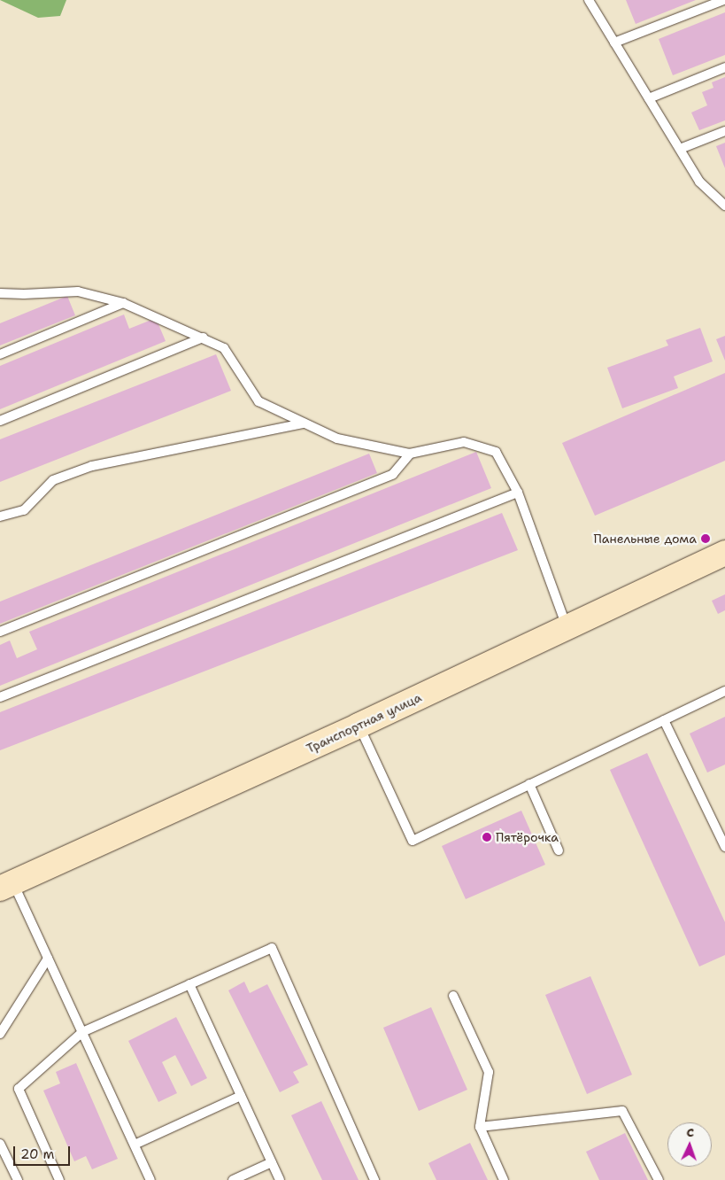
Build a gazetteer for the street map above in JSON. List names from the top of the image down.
{
  "streets": {
    "main road": ["Транспортная улица"]
  },
  "places": ["Панельные дома", "Пятёрочка"],
  "scale_bar": "20 m",
  "north": "top"
}
